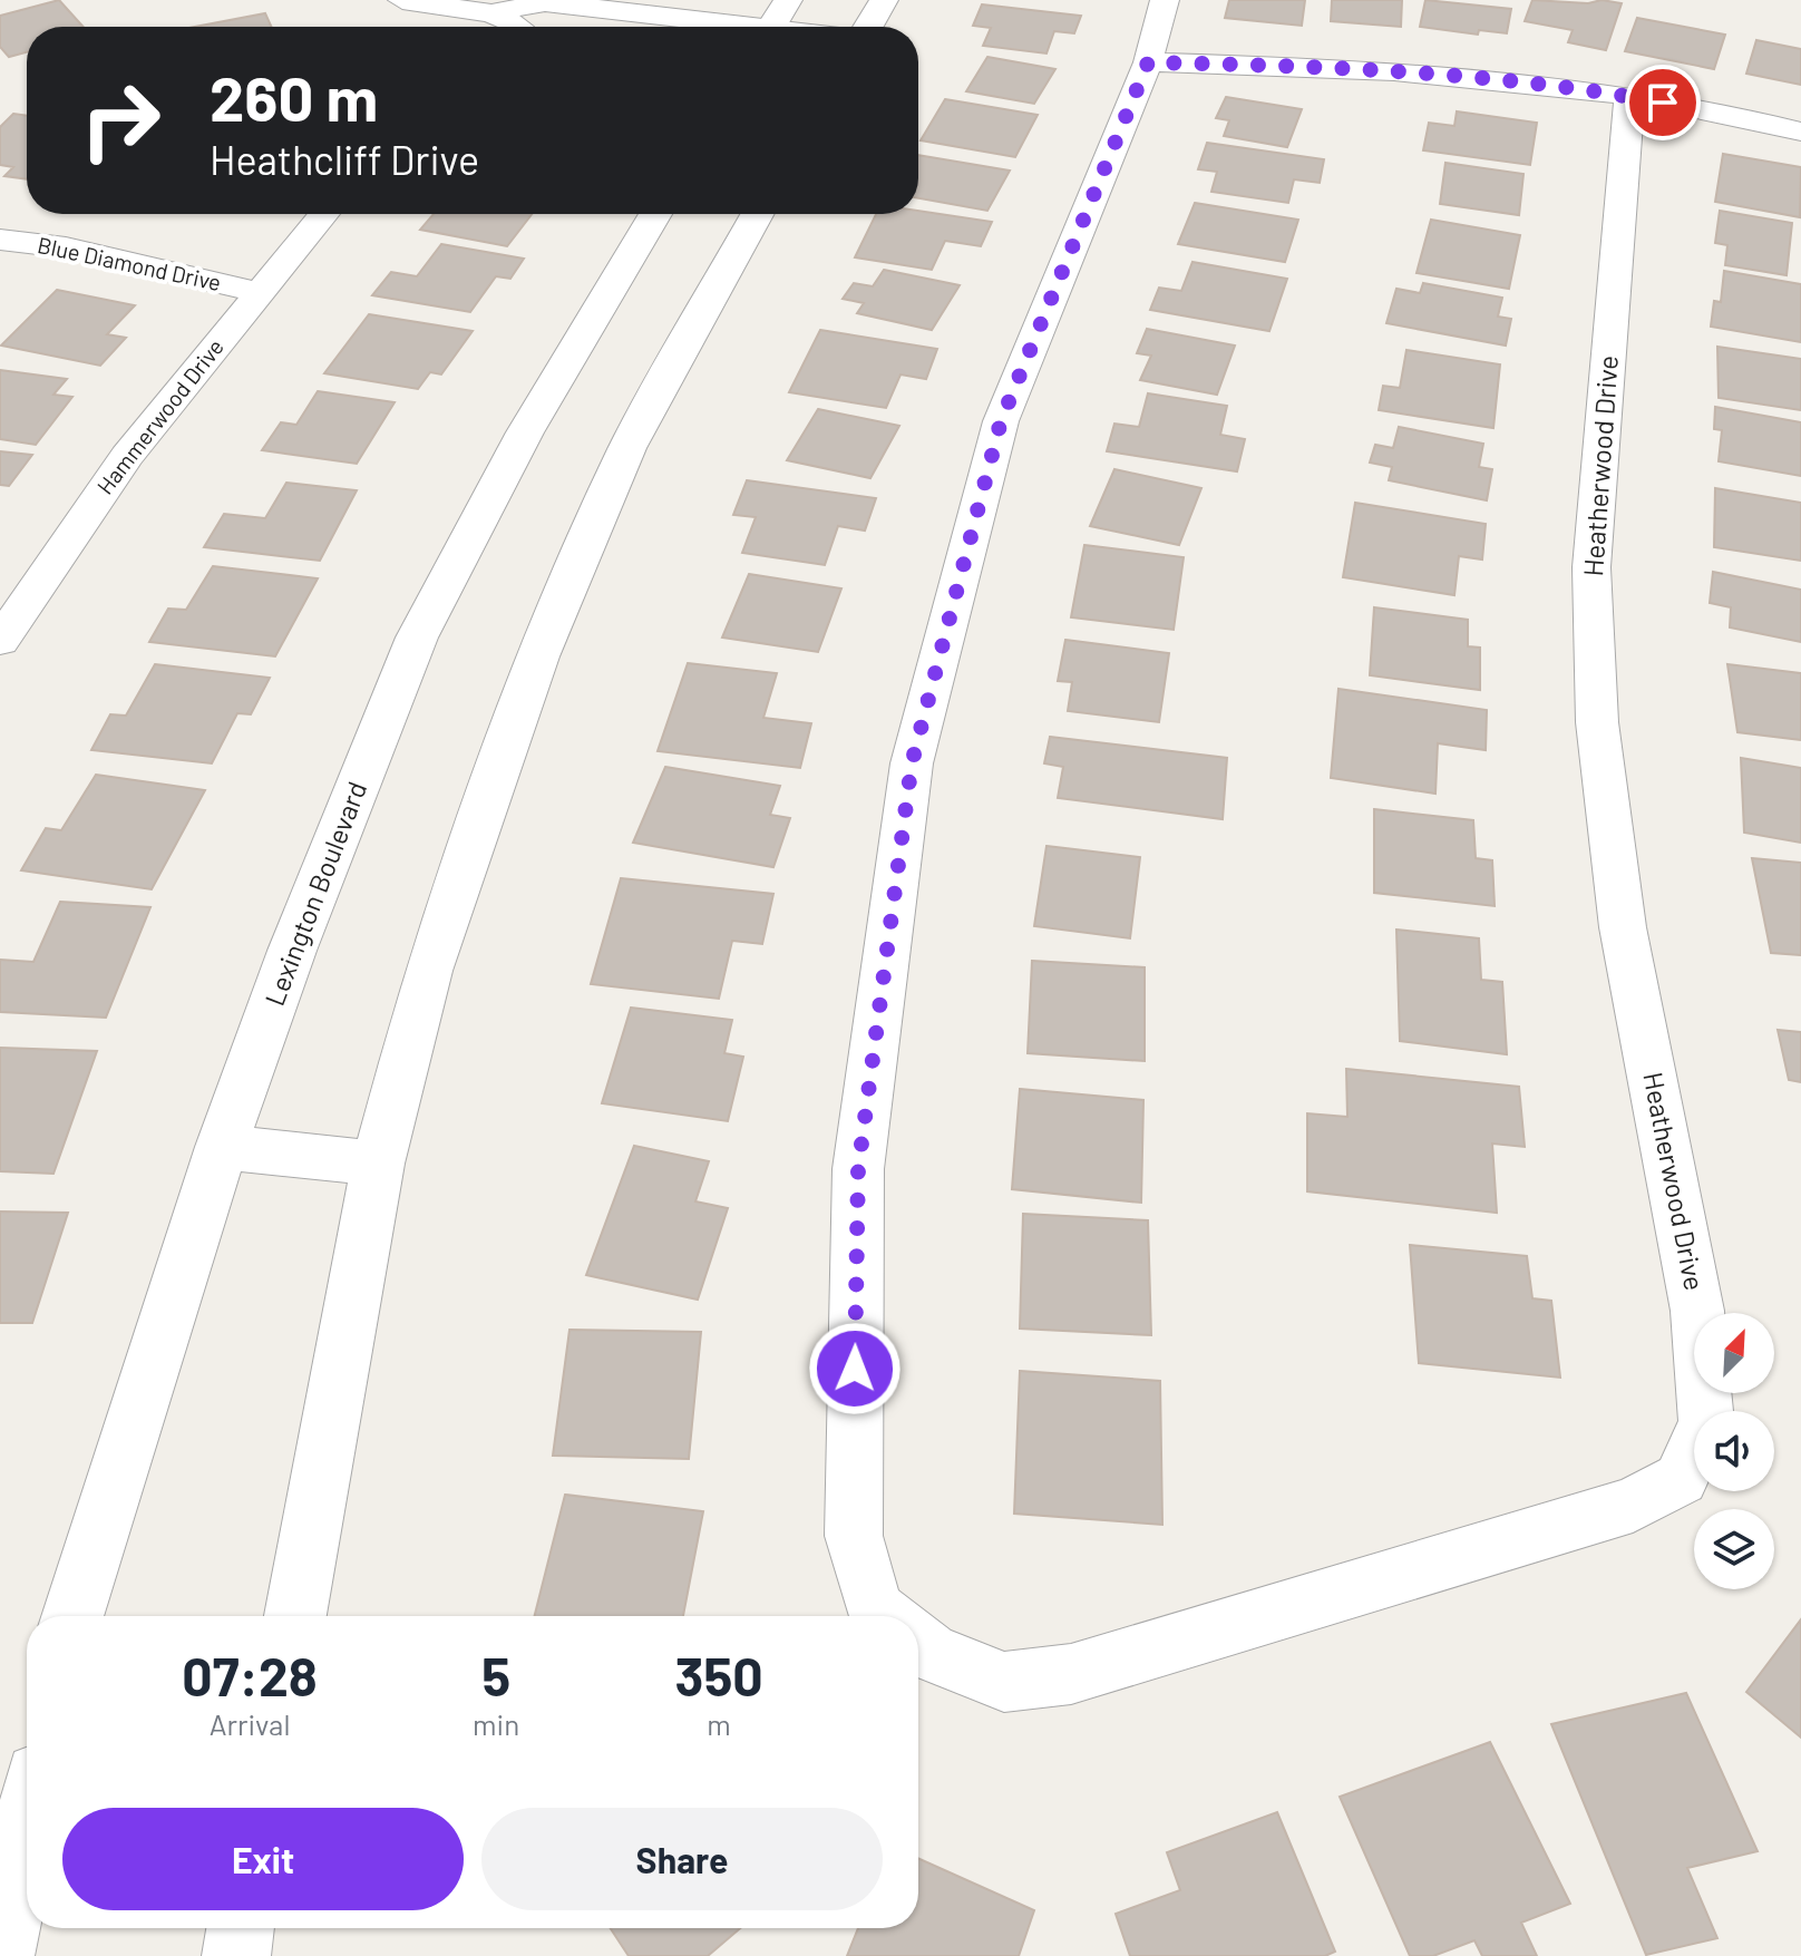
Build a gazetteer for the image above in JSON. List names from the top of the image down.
{
  "streets": {
    "street": [
      "Blue Diamond Drive",
      "Hammerwood Drive",
      "Heatherwood Drive",
      "Lexington Boulevard"
    ]
  },
  "crossings": [
    ["Blue Diamond Drive", "Hammerwood Drive"]
  ],
  "north": "top right",
  "page": {
    "turn": ["260 m", "Heathcliff Drive"],
    "eta": [
      "07:28",
      "Arrival",
      "5",
      "min",
      "350",
      "m"
    ],
    "buttons": ["Exit", "Share"]
  }
}
